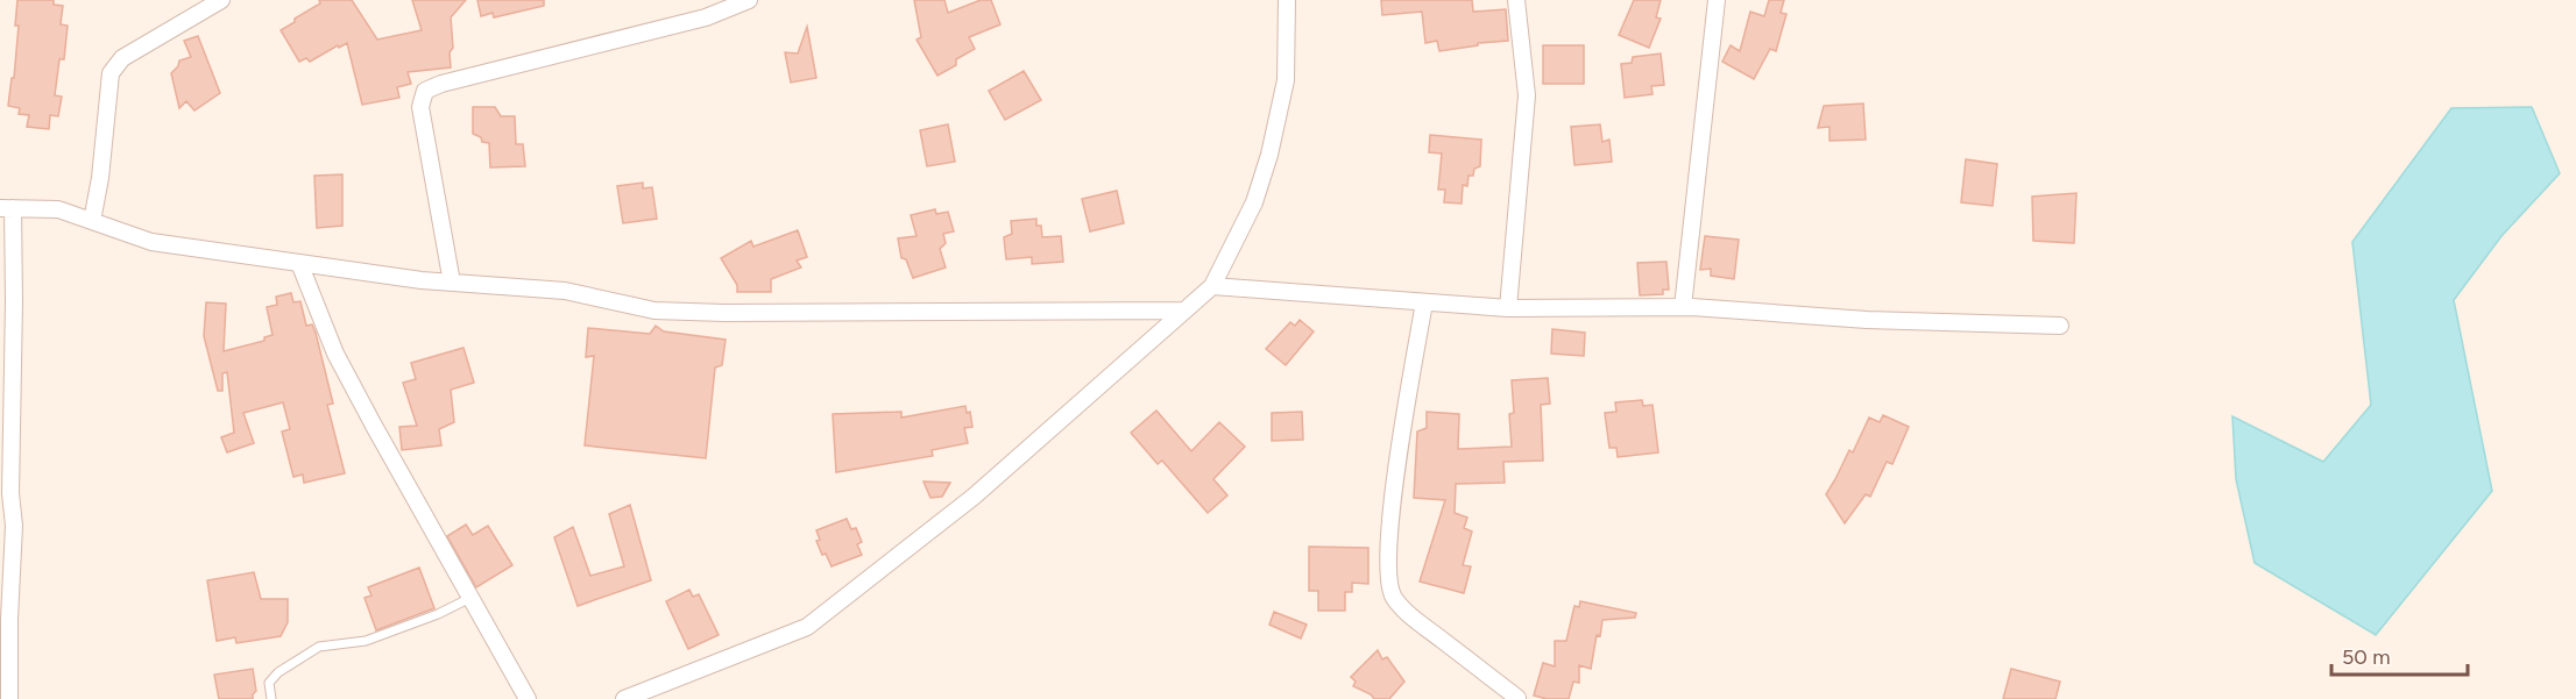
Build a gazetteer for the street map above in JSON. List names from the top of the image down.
{
  "scale_bar": "50 m"
}
